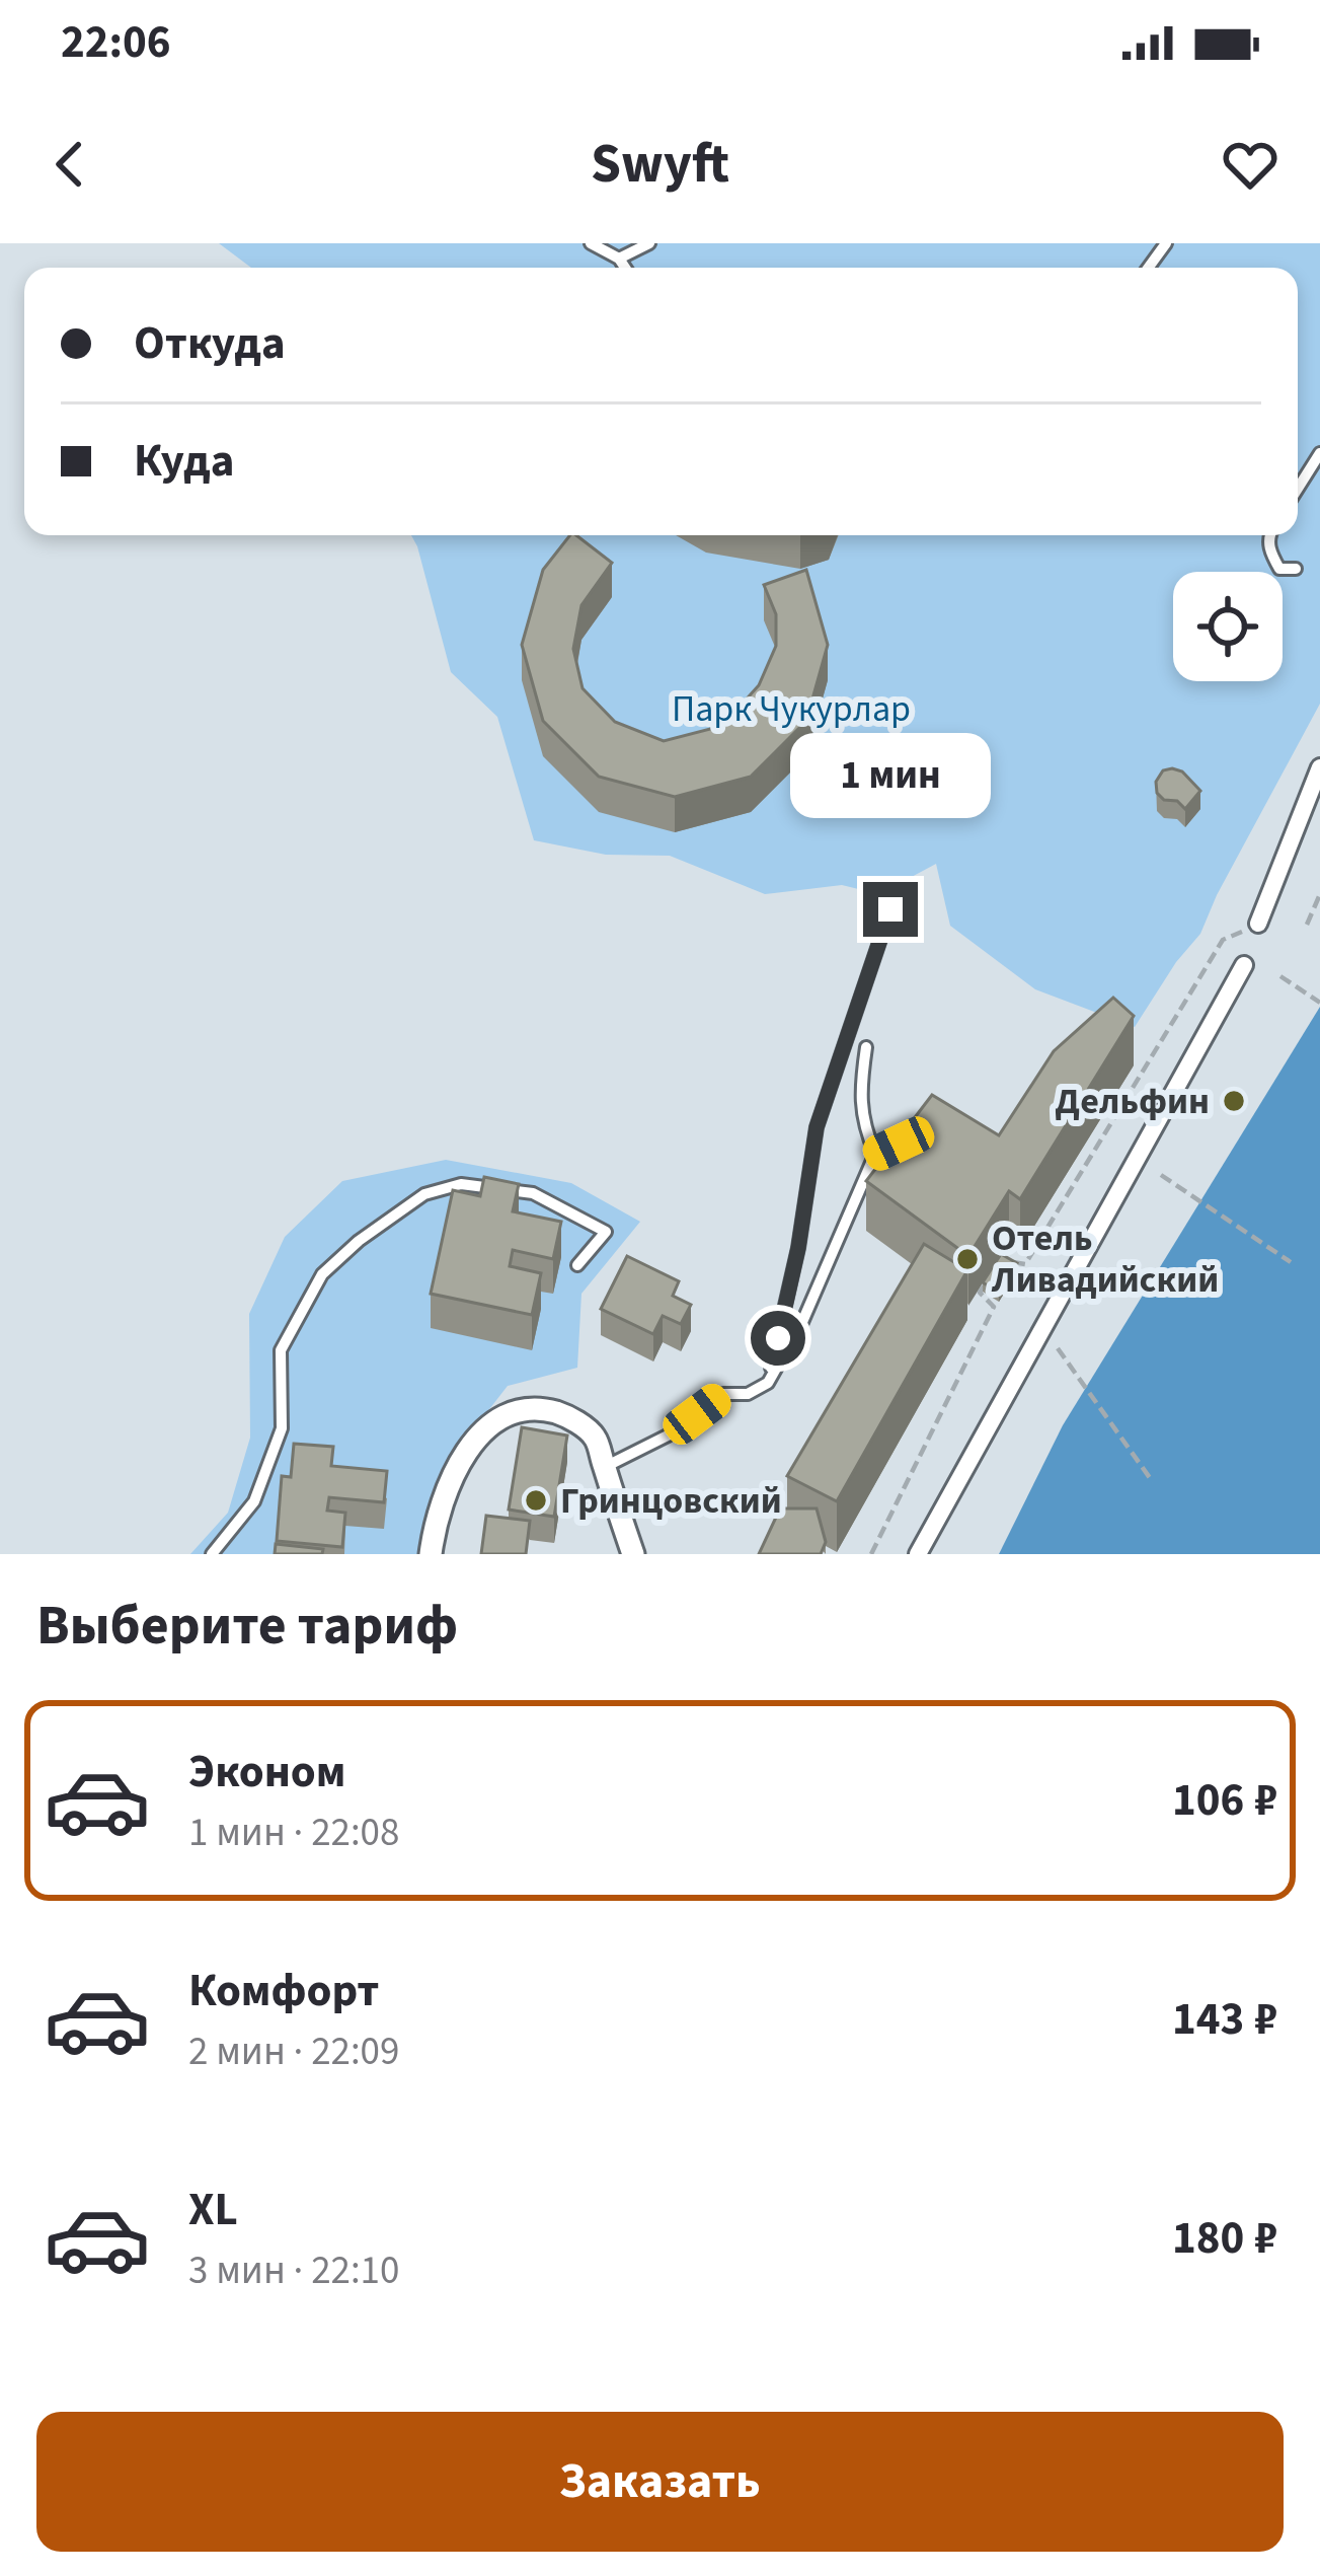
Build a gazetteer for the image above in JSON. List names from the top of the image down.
{
  "parks": ["Парк Чукурлар"],
  "places": ["Дельфин", "Отель Ливадийский", "Гринцовский"],
  "page": {
    "status": "22:06",
    "header": "Swyft",
    "banner": ["Откуда", "Куда"],
    "bubble": "1 мин",
    "heading": "Выберите тариф",
    "list": [
      {
        "name": "Эконом",
        "note": "1 мин · 22:08",
        "value": "106 ₽"
      },
      {
        "name": "Комфорт",
        "note": "2 мин · 22:09",
        "value": "143 ₽"
      },
      {
        "name": "XL",
        "note": "3 мин · 22:10",
        "value": "180 ₽"
      }
    ],
    "buttons": "Заказать"
  }
}
